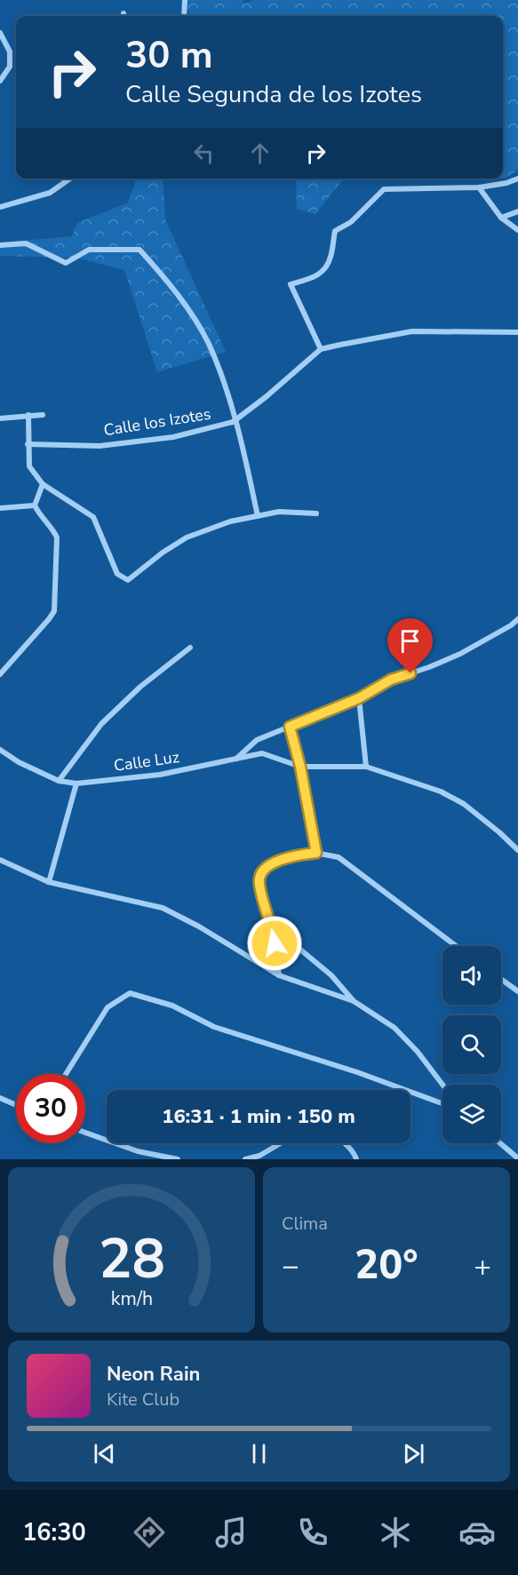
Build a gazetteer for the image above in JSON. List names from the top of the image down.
{
  "streets": {
    "street": ["Calle los Izotes", "Calle Luz"]
  },
  "page": {
    "turn": ["30 m", "Calle Segunda de los Izotes"],
    "limit": "30",
    "trip": "16:31 · 1 min · 150 m",
    "tile": "Clima",
    "heat": ["−", "20°", "+"],
    "song": ["Neon Rain", "Kite Club"],
    "tabs": "16:30",
    "gauge": ["28", "km/h"]
  }
}
